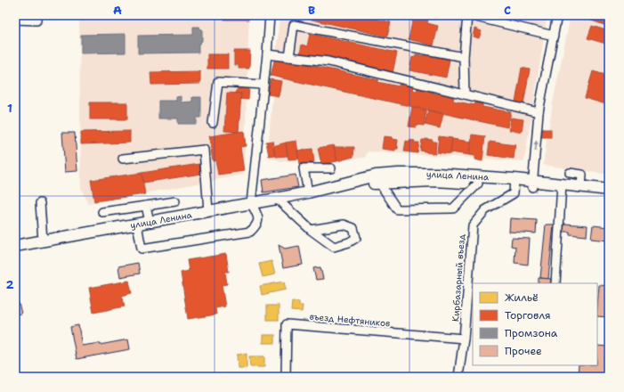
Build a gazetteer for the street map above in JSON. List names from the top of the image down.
{
  "streets": {
    "main road": ["улица Ленина"],
    "street": ["Кирбазарный въезд", "въезд Нефтяников"]
  },
  "crossings": [
    ["улица Ленина", "Кирбазарный въезд"],
    ["Кирбазарный въезд", "въезд Нефтяников"]
  ],
  "legend": [
    "Жильё",
    "Торговля",
    "Промзона",
    "Прочее"
  ],
  "grid": {
    "columns": ["A", "B", "C"],
    "rows": ["1", "2"]
  }
}
